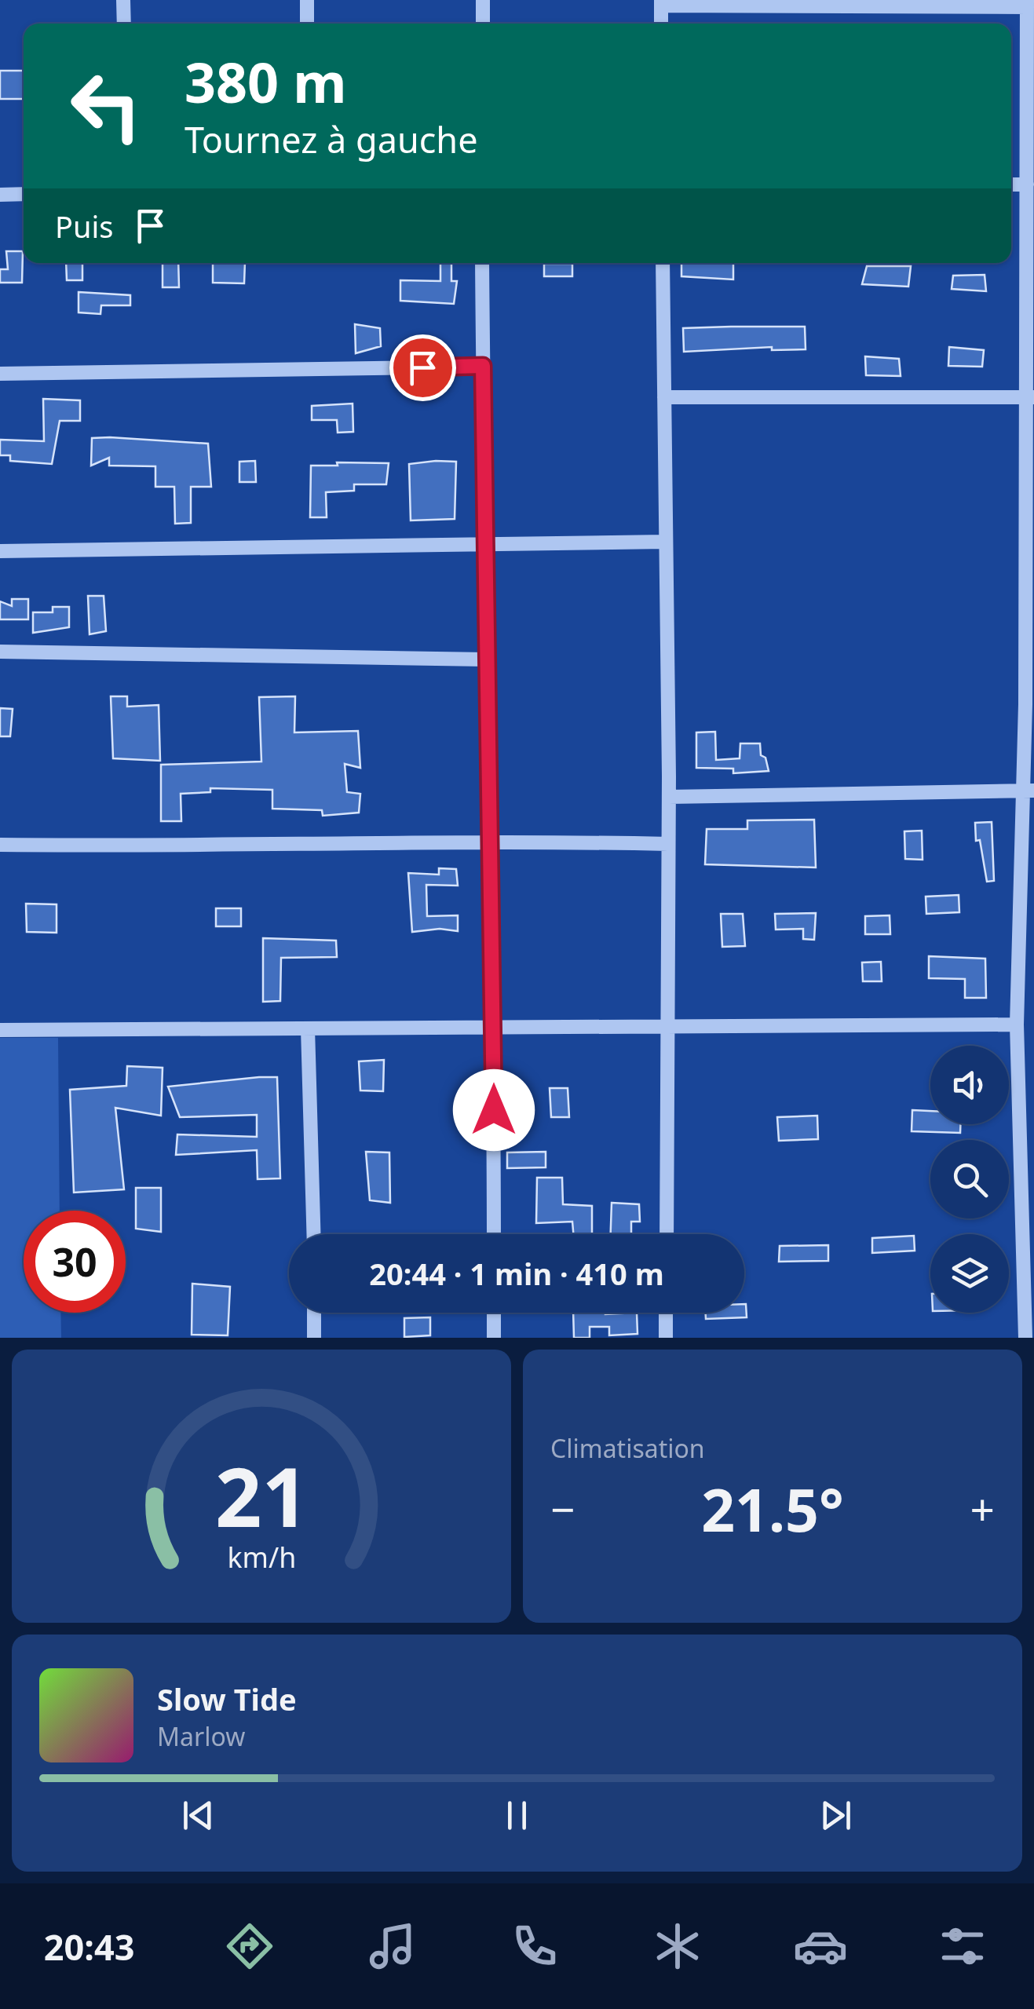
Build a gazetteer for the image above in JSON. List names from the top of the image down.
{
  "page": {
    "turn": ["380 m", "Tournez à gauche"],
    "then": "Puis",
    "limit": "30",
    "trip": "20:44 · 1 min · 410 m",
    "tile": "Climatisation",
    "heat": ["−", "21.5°", "+"],
    "song": ["Slow Tide", "Marlow"],
    "tabs": "20:43",
    "gauge": ["21", "km/h"]
  }
}
